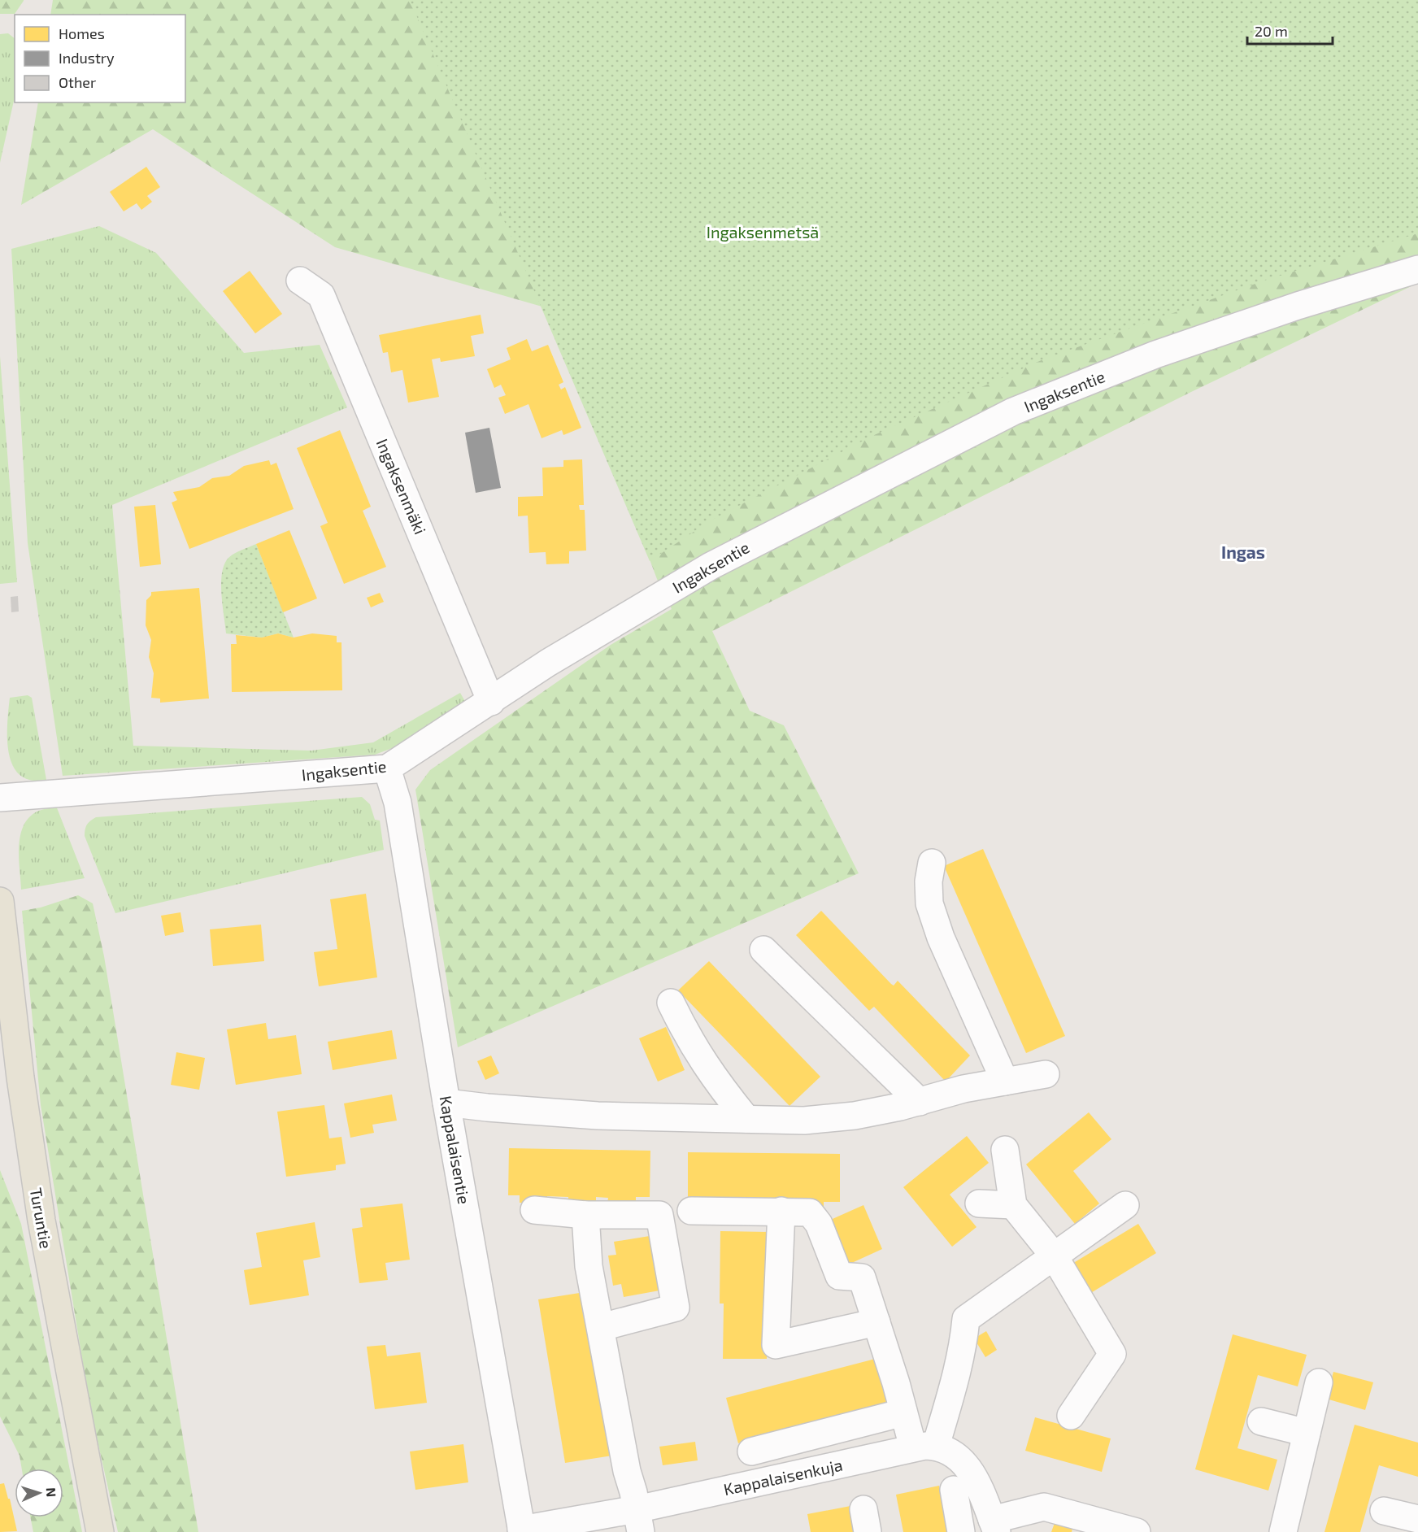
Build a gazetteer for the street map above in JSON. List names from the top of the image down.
{
  "streets": {
    "main road": ["Turuntie"],
    "street": [
      "Ingaksentie",
      "Ingaksenmäki",
      "Kappalaisentie",
      "Kappalaisenkuja"
    ]
  },
  "crossings": [
    ["Ingaksentie", "Ingaksenmäki"],
    ["Ingaksentie", "Kappalaisentie"],
    ["Kappalaisentie", "Kappalaisenkuja"]
  ],
  "districts": ["Ingas"],
  "parks": ["Ingaksenmetsä"],
  "legend": ["Homes", "Industry", "Other"],
  "scale_bar": "20 m",
  "north": "right"
}
